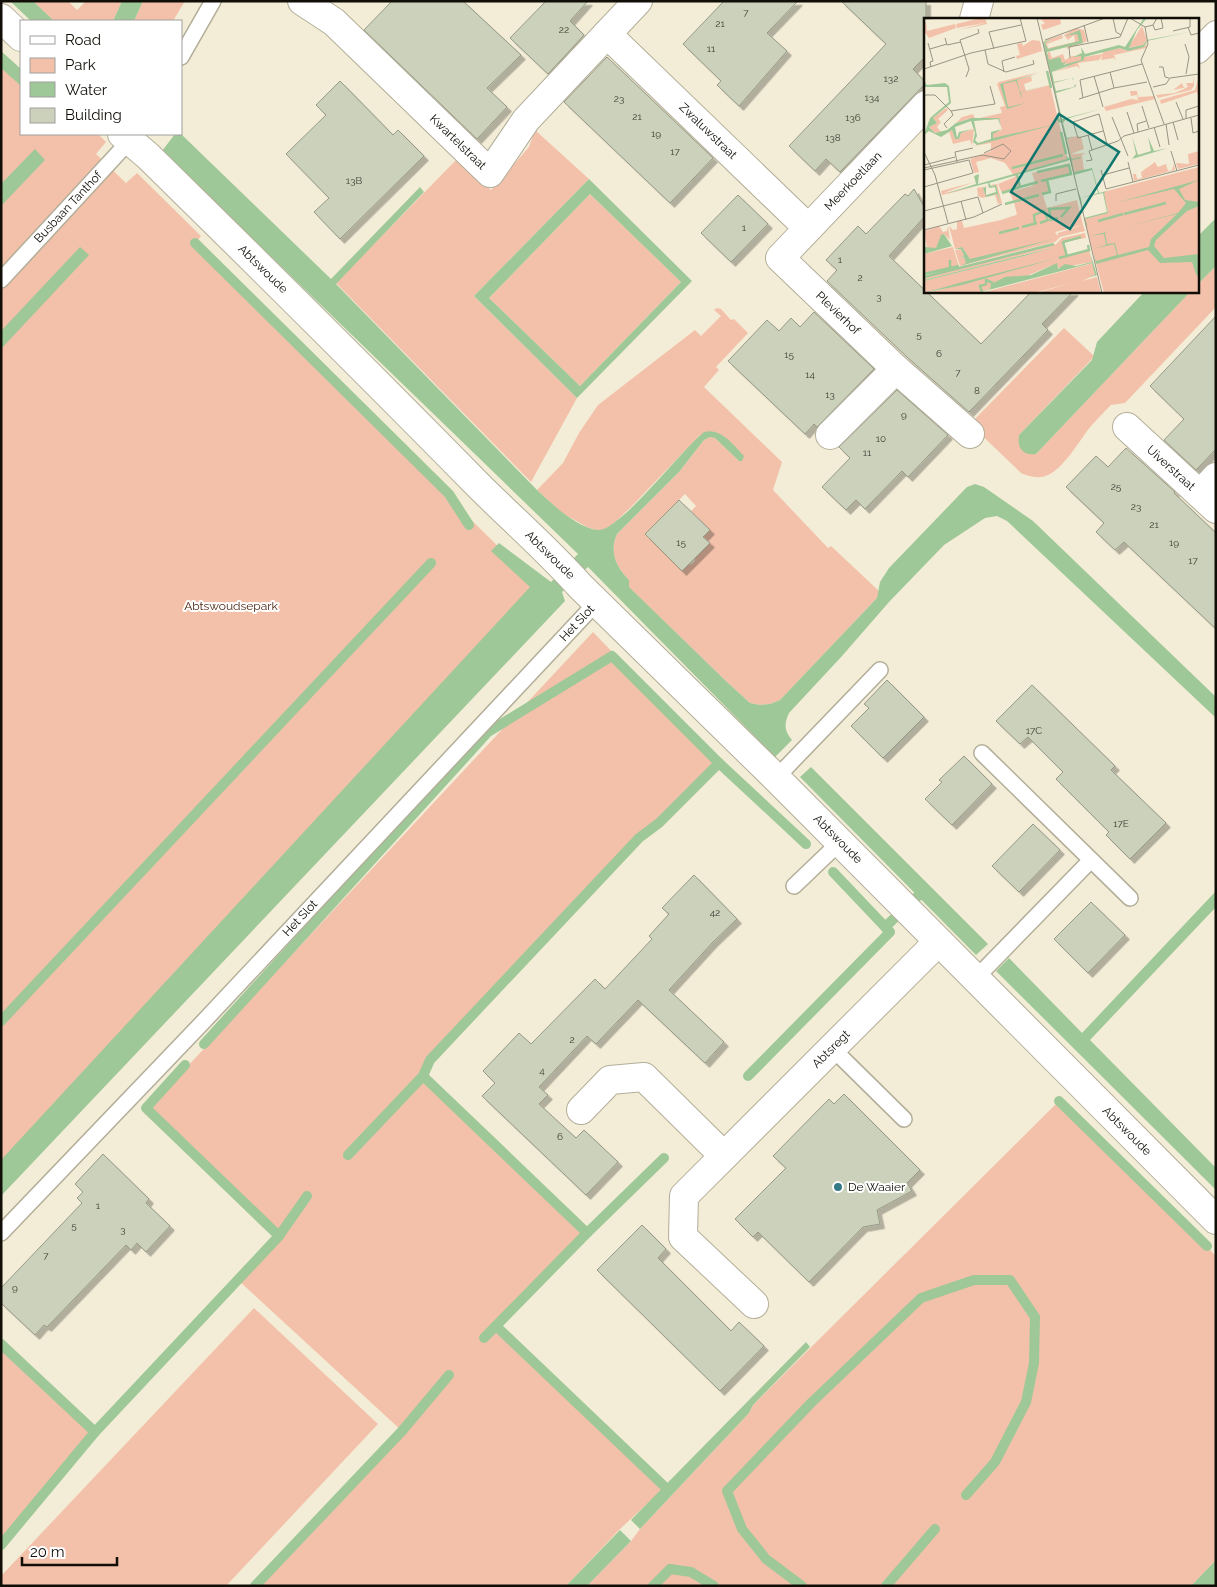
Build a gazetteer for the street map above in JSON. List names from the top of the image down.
{
  "streets": {
    "street": [
      "Zwaluwstraat",
      "Kwartelstraat",
      "Meerkoetlaan",
      "Abtswoude",
      "Plevierhof",
      "Uiverstraat",
      "Abtsregt"
    ],
    "lane": ["Busbaan Tanthof", "Het Slot"]
  },
  "crossings": [
    ["Zwaluwstraat", "Kwartelstraat"],
    ["Zwaluwstraat", "Meerkoetlaan"],
    ["Meerkoetlaan", "Plevierhof"],
    ["Busbaan Tanthof", "Abtswoude"],
    ["Abtswoude", "Het Slot"],
    ["Abtswoude", "Abtsregt"]
  ],
  "parks": ["Abtswoudsepark"],
  "places": ["De Waaier"],
  "house_numbers": [
    "7",
    "21",
    "22",
    "11",
    "132",
    "134",
    "23",
    "21",
    "136",
    "19",
    "138",
    "17",
    "13B",
    "1",
    "1",
    "2",
    "3",
    "4",
    "5",
    "6",
    "15",
    "7",
    "14",
    "8",
    "13",
    "9",
    "10",
    "11",
    "25",
    "23",
    "21",
    "15",
    "19",
    "17",
    "17C",
    "17E",
    "42",
    "2",
    "4",
    "6",
    "1",
    "5",
    "3",
    "7",
    "9"
  ],
  "legend": [
    "Road",
    "Park",
    "Water",
    "Building"
  ],
  "scale_bar": "20 m"
}
